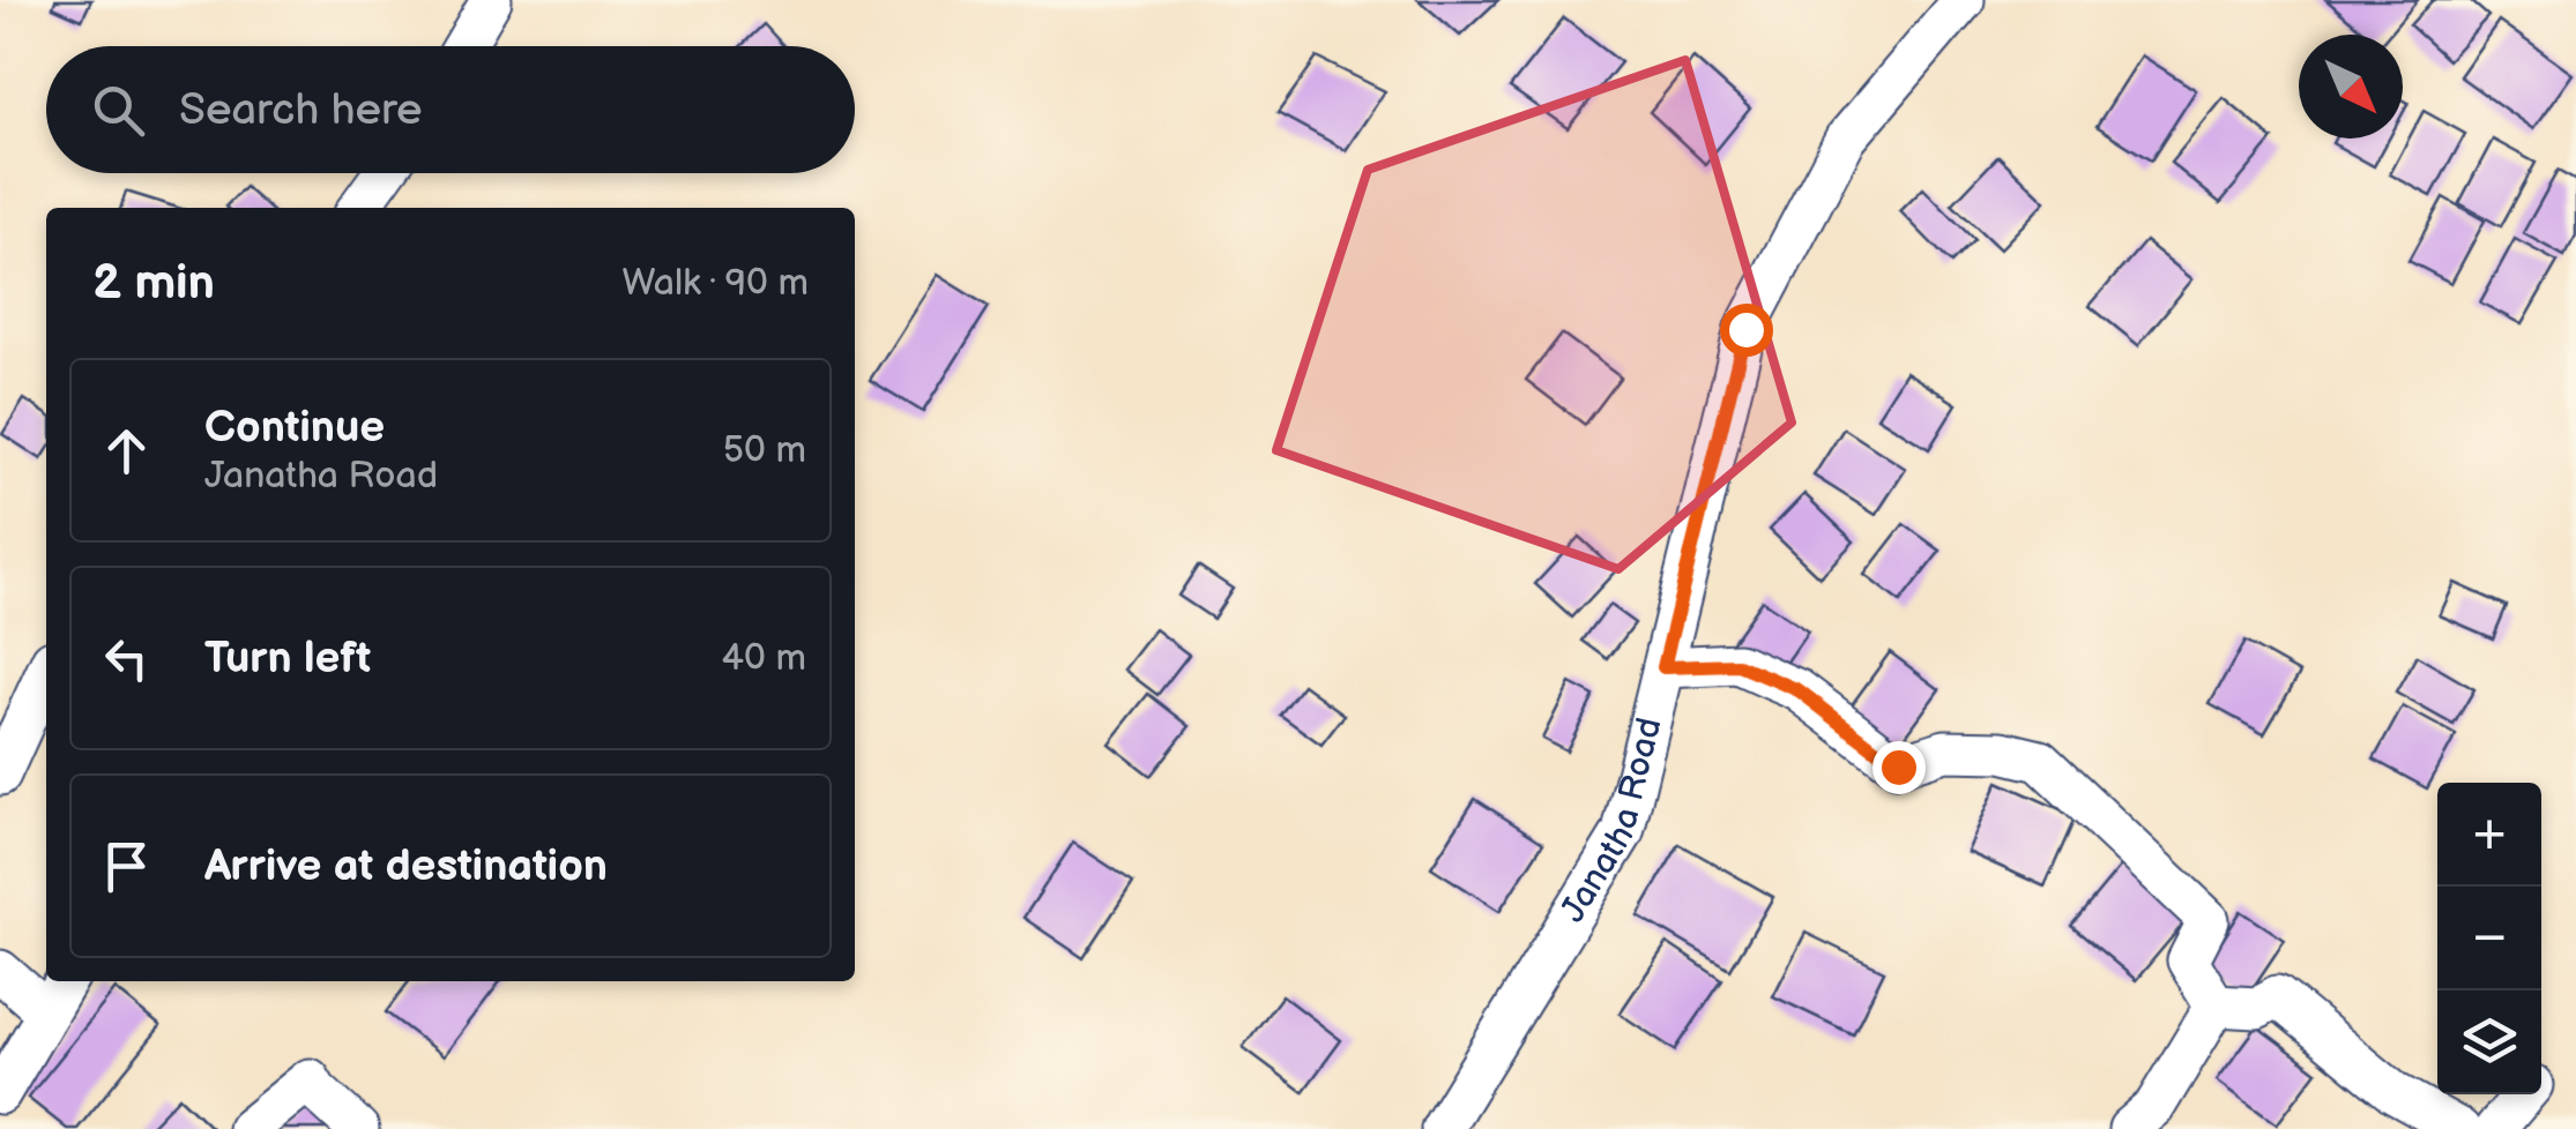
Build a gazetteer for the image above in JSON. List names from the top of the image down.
{
  "streets": {
    "street": ["Janatha Road"]
  },
  "north": "bottom right",
  "page": {
    "search": "Search here",
    "heading": ["2 min", "Walk · 90 m"],
    "list": [
      ["Continue", "Janatha Road", "50 m"],
      ["Turn left", "40 m"],
      "Arrive at destination"
    ],
    "map_buttons": ["+", "−"]
  }
}
